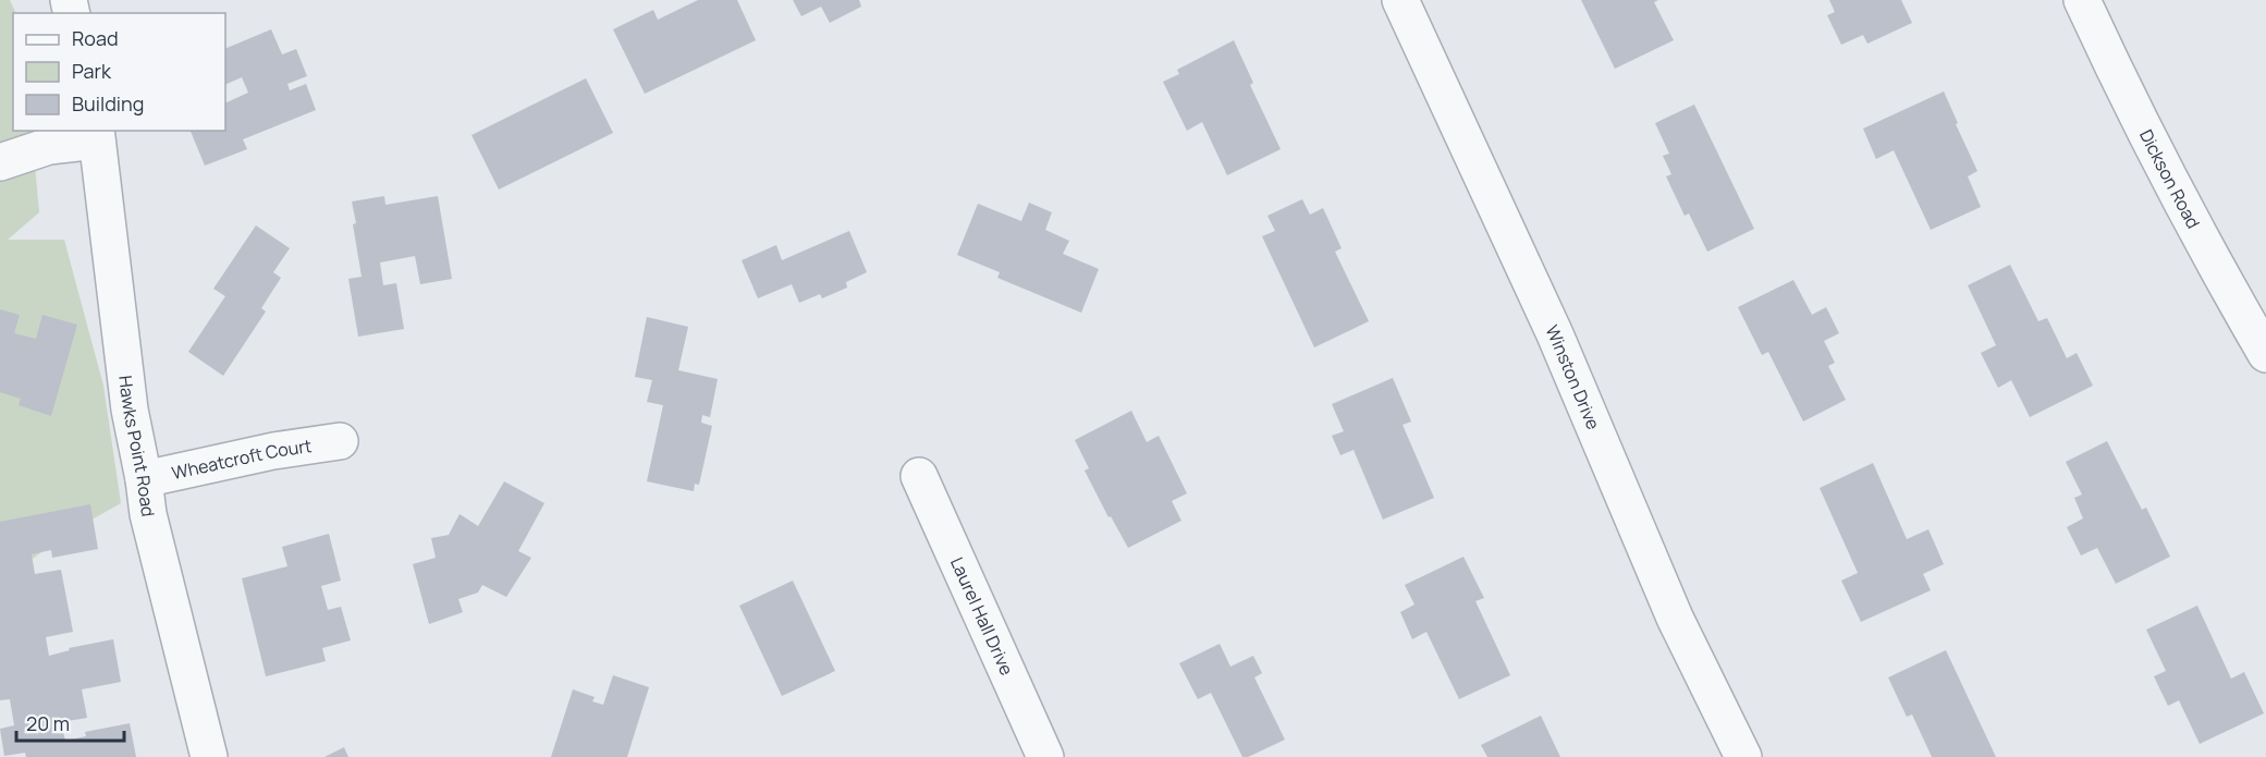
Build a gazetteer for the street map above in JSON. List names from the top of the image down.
{
  "streets": {
    "street": [
      "Dickson Road",
      "Winston Drive",
      "Hawks Point Road",
      "Wheatcroft Court",
      "Laurel Hall Drive"
    ]
  },
  "crossings": [
    ["Hawks Point Road", "Wheatcroft Court"]
  ],
  "legend": ["Road", "Park", "Building"],
  "scale_bar": "20 m"
}
